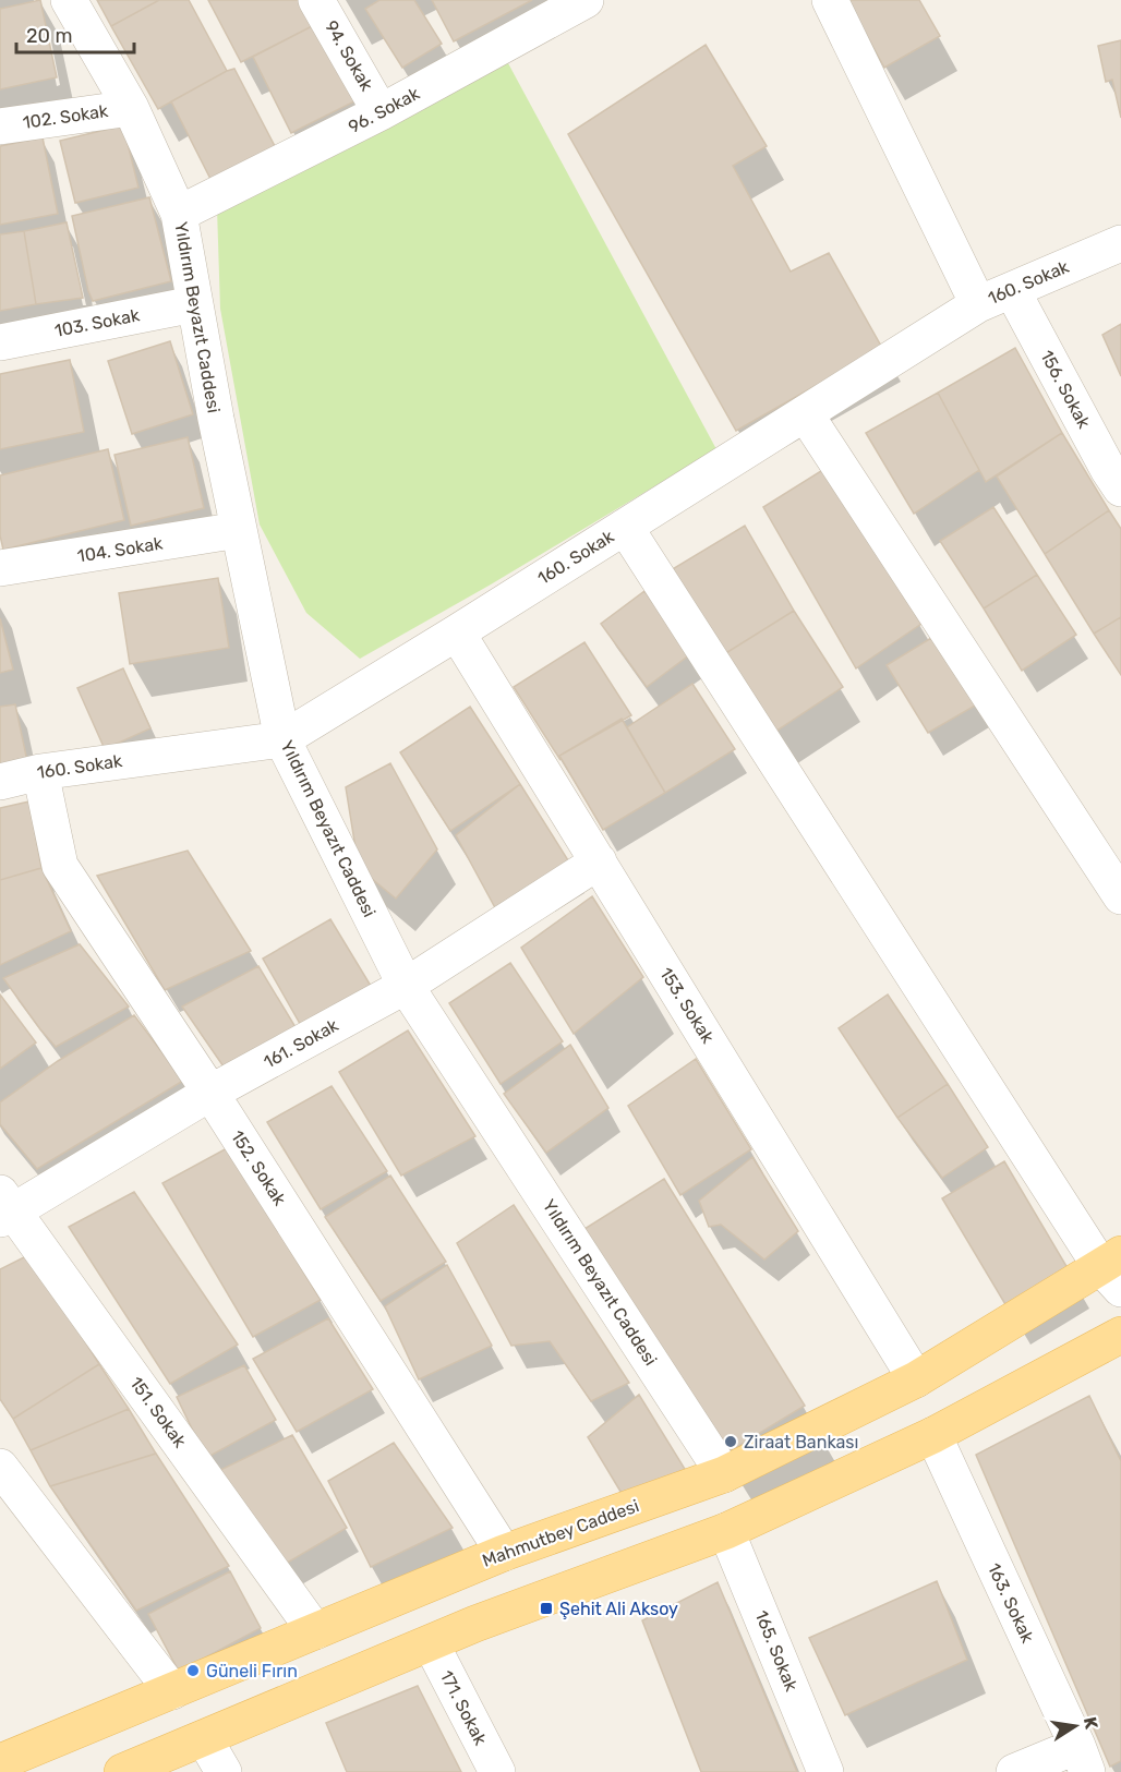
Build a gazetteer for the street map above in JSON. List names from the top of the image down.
{
  "streets": {
    "main road": ["Mahmutbey Caddesi"],
    "street": [
      "94. Sokak",
      "96. Sokak",
      "102. Sokak",
      "160. Sokak",
      "Yıldırım Beyazıt Caddesi",
      "103. Sokak",
      "156. Sokak",
      "104. Sokak",
      "153. Sokak",
      "161. Sokak",
      "152. Sokak",
      "151. Sokak",
      "163. Sokak",
      "165. Sokak",
      "171. Sokak"
    ]
  },
  "crossings": [
    ["94. Sokak", "96. Sokak"],
    ["96. Sokak", "Yıldırım Beyazıt Caddesi"],
    ["102. Sokak", "Yıldırım Beyazıt Caddesi"],
    ["160. Sokak", "Yıldırım Beyazıt Caddesi"],
    ["160. Sokak", "156. Sokak"],
    ["160. Sokak", "153. Sokak"],
    ["160. Sokak", "152. Sokak"],
    ["Yıldırım Beyazıt Caddesi", "103. Sokak"],
    ["Yıldırım Beyazıt Caddesi", "104. Sokak"],
    ["Yıldırım Beyazıt Caddesi", "161. Sokak"],
    ["Yıldırım Beyazıt Caddesi", "Mahmutbey Caddesi"],
    ["153. Sokak", "161. Sokak"],
    ["153. Sokak", "Mahmutbey Caddesi"],
    ["161. Sokak", "152. Sokak"],
    ["161. Sokak", "151. Sokak"],
    ["152. Sokak", "Mahmutbey Caddesi"],
    ["151. Sokak", "Mahmutbey Caddesi"]
  ],
  "places": {
    "other": ["Ziraat Bankası", "Güneli Fırın"],
    "transit": ["Şehit Ali Aksoy"]
  },
  "scale_bar": "20 m",
  "north": "right"
}
